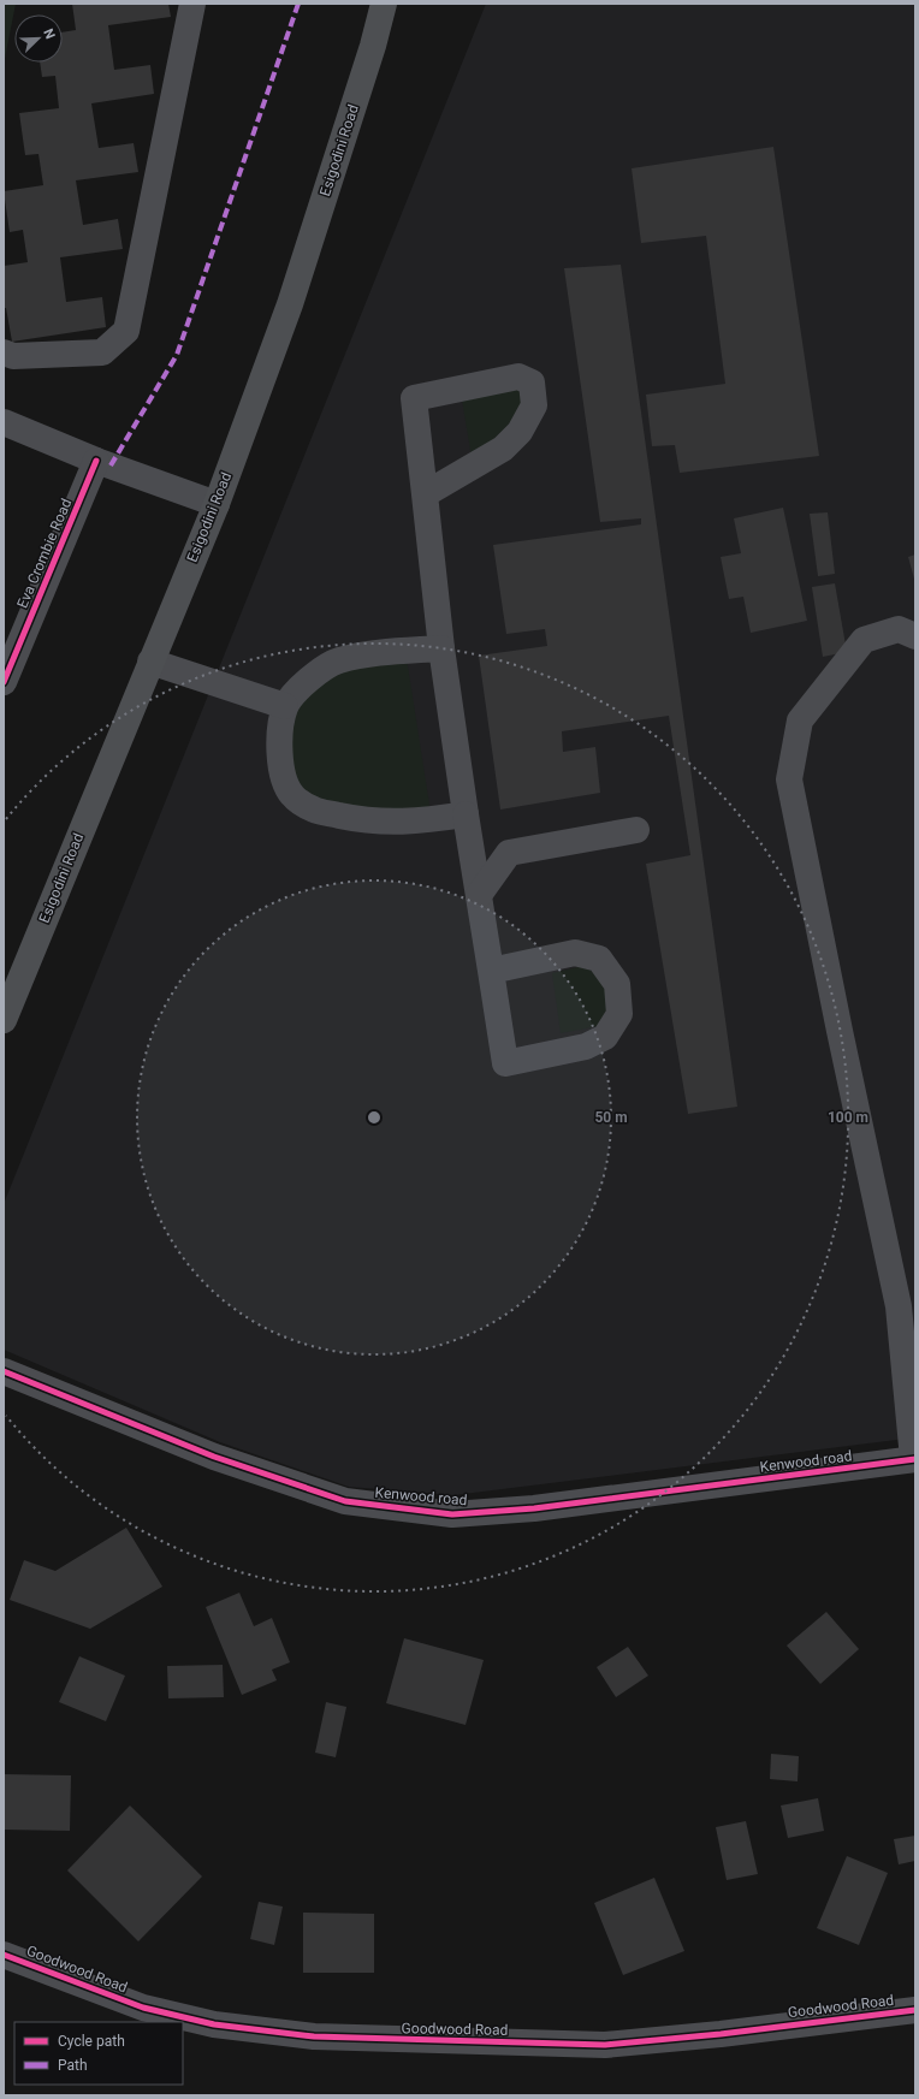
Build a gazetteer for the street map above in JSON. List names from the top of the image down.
{
  "streets": {
    "main road": ["Esigodini Road"],
    "street": ["Eva Crombie Road", "Kenwood road", "Goodwood Road"]
  },
  "legend": ["Cycle path", "Path"],
  "north": "top right",
  "rings": ["50 m", "100 m"]
}
